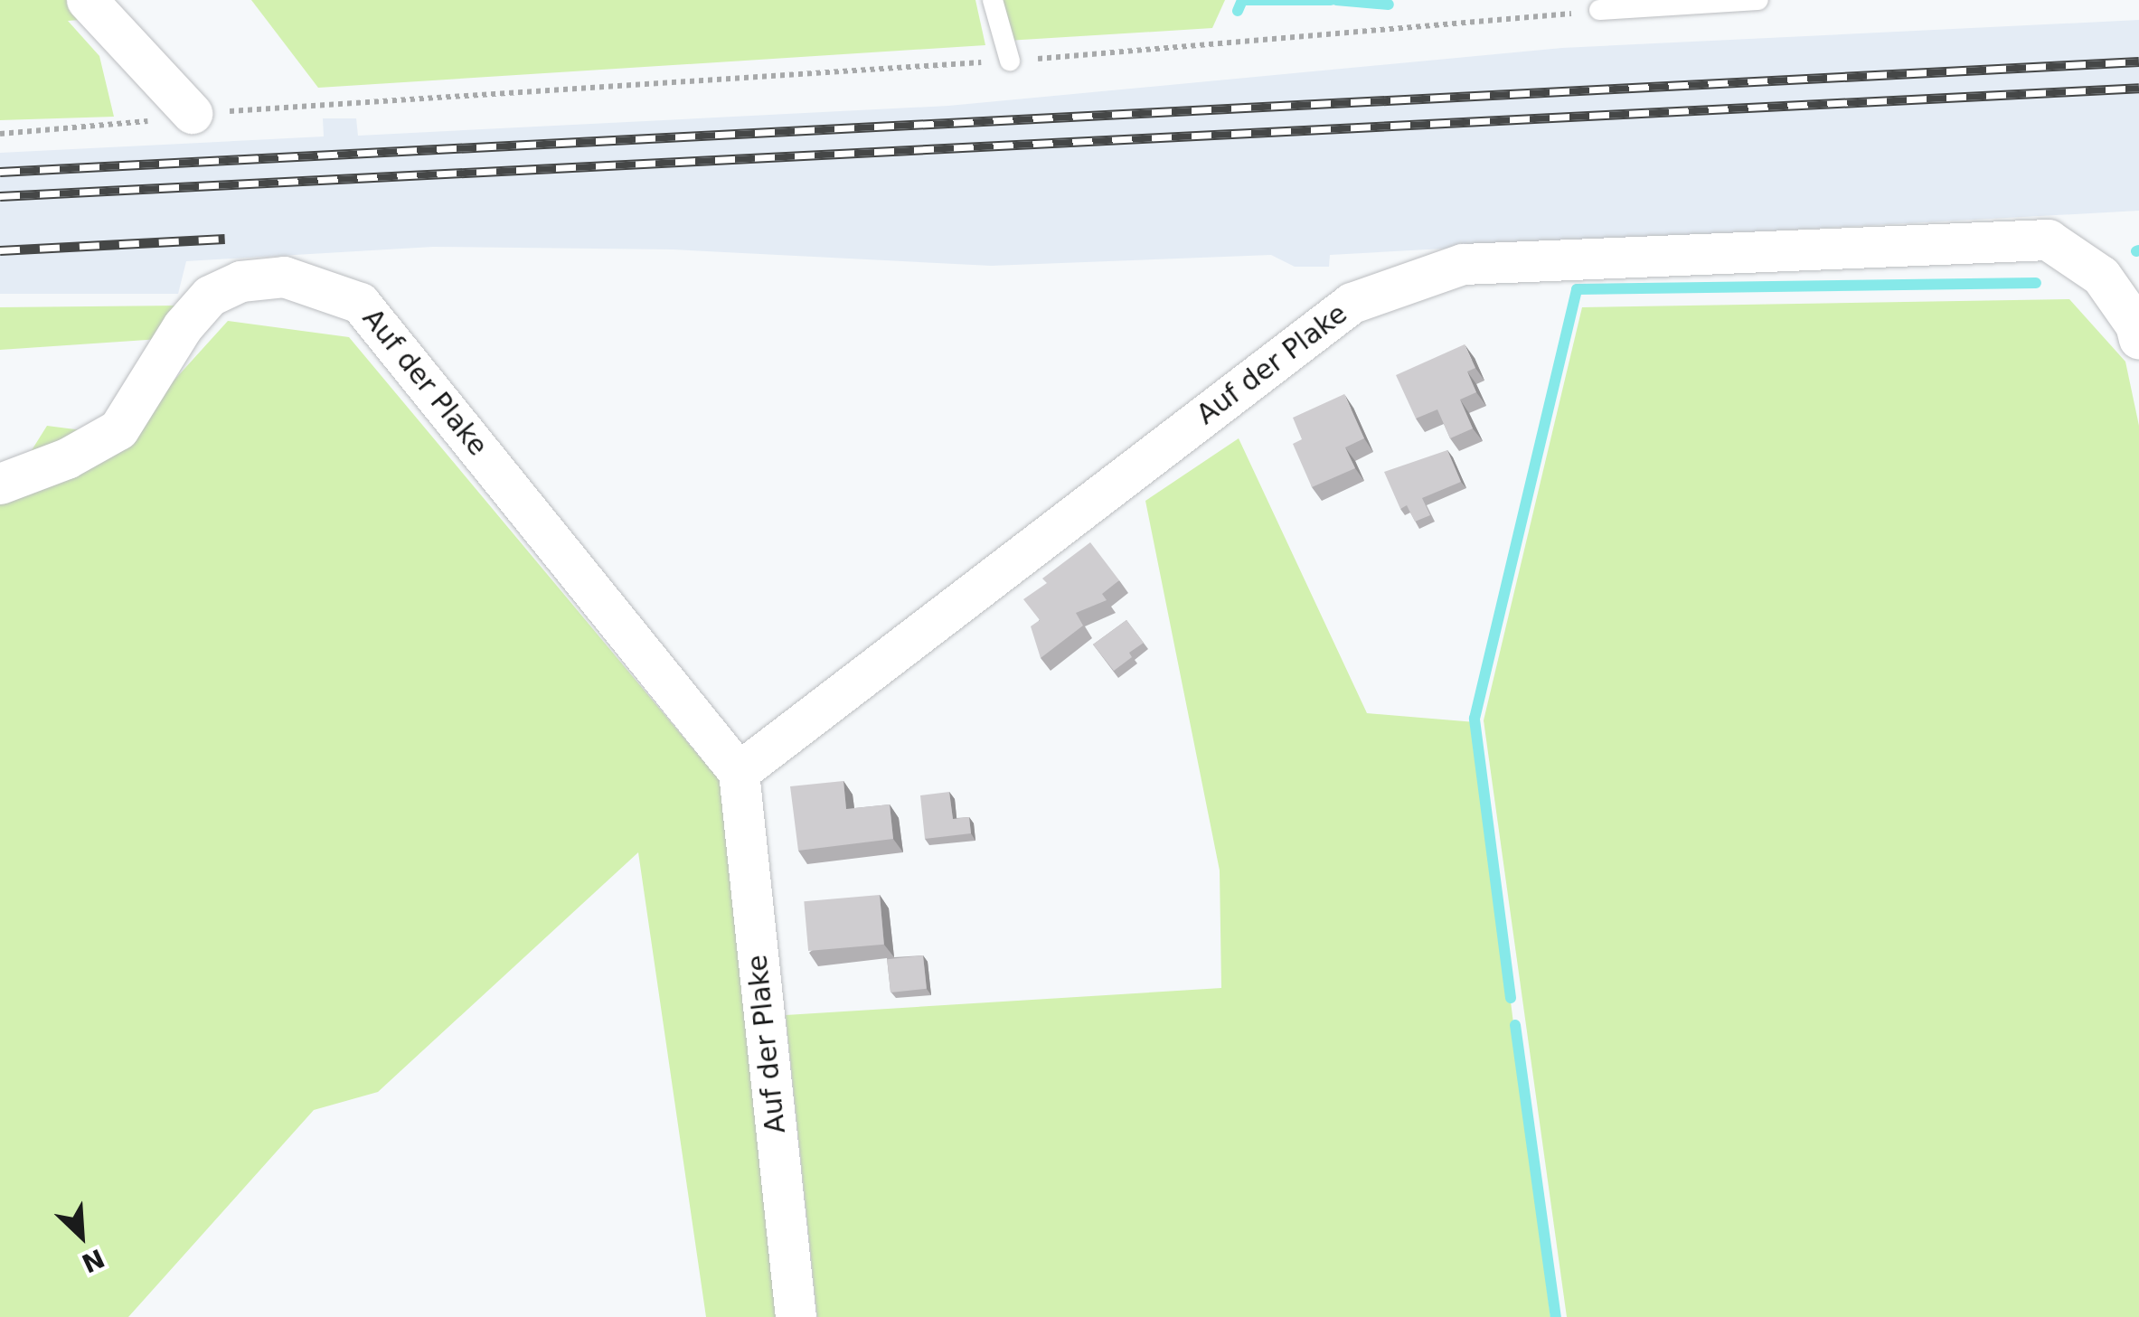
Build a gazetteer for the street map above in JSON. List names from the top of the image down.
{
  "streets": {
    "street": ["Auf der Plake"]
  },
  "north": "bottom right"
}
